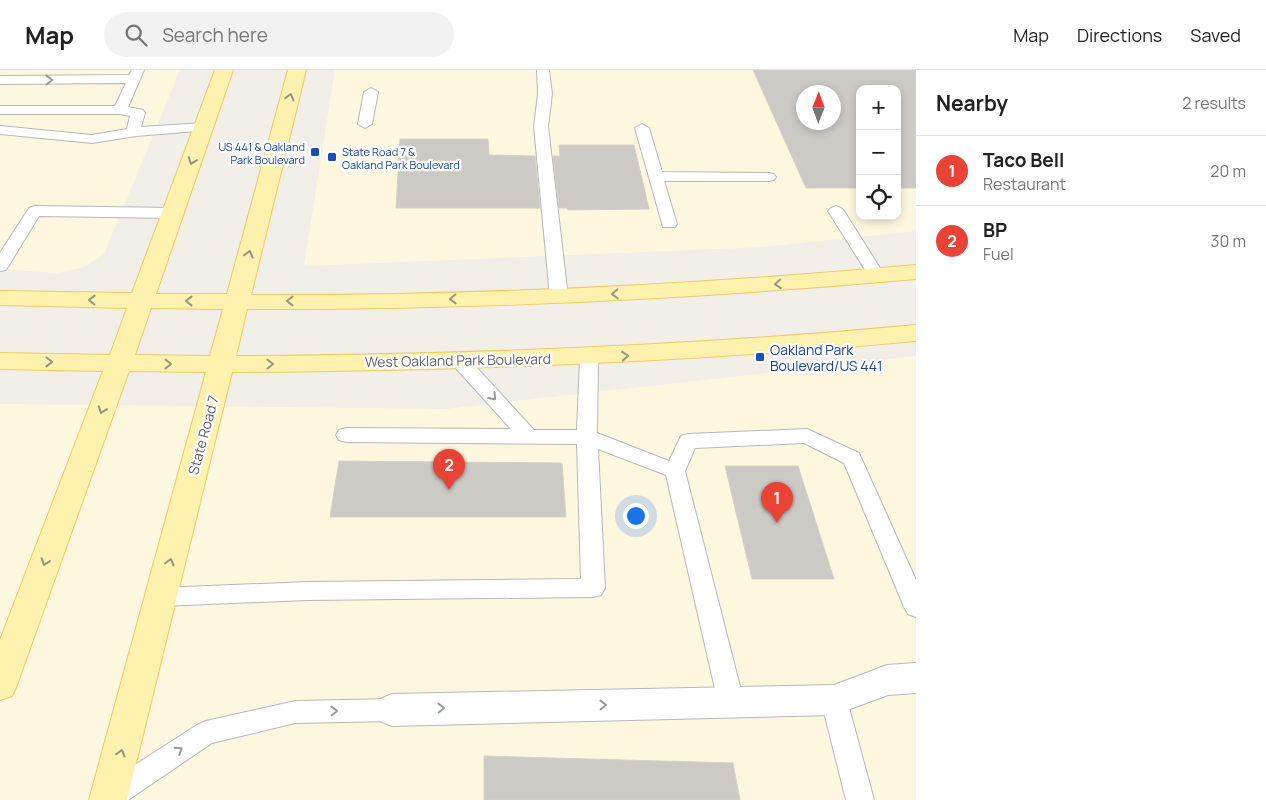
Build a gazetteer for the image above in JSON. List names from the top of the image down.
{
  "streets": {
    "main road": ["West Oakland Park Boulevard", "State Road 7"]
  },
  "crossings": [
    ["West Oakland Park Boulevard", "State Road 7"]
  ],
  "places": {
    "transit": ["US 441 & Oakland Park Boulevard", "State Road 7 & Oakland Park Boulevard", "Oakland Park Boulevard/US 441"]
  },
  "north": "top",
  "page": {
    "header": "Map",
    "search": "Search here",
    "nav": ["Map", "Directions", "Saved"],
    "heading": ["Nearby", "2 results"],
    "map_buttons": ["+", "−"],
    "list": [
      {
        "mark": "1",
        "name": "Taco Bell",
        "note": "Restaurant",
        "value": "20 m"
      },
      {
        "mark": "2",
        "name": "BP",
        "note": "Fuel",
        "value": "30 m"
      }
    ],
    "pins": ["2", "1"]
  }
}
